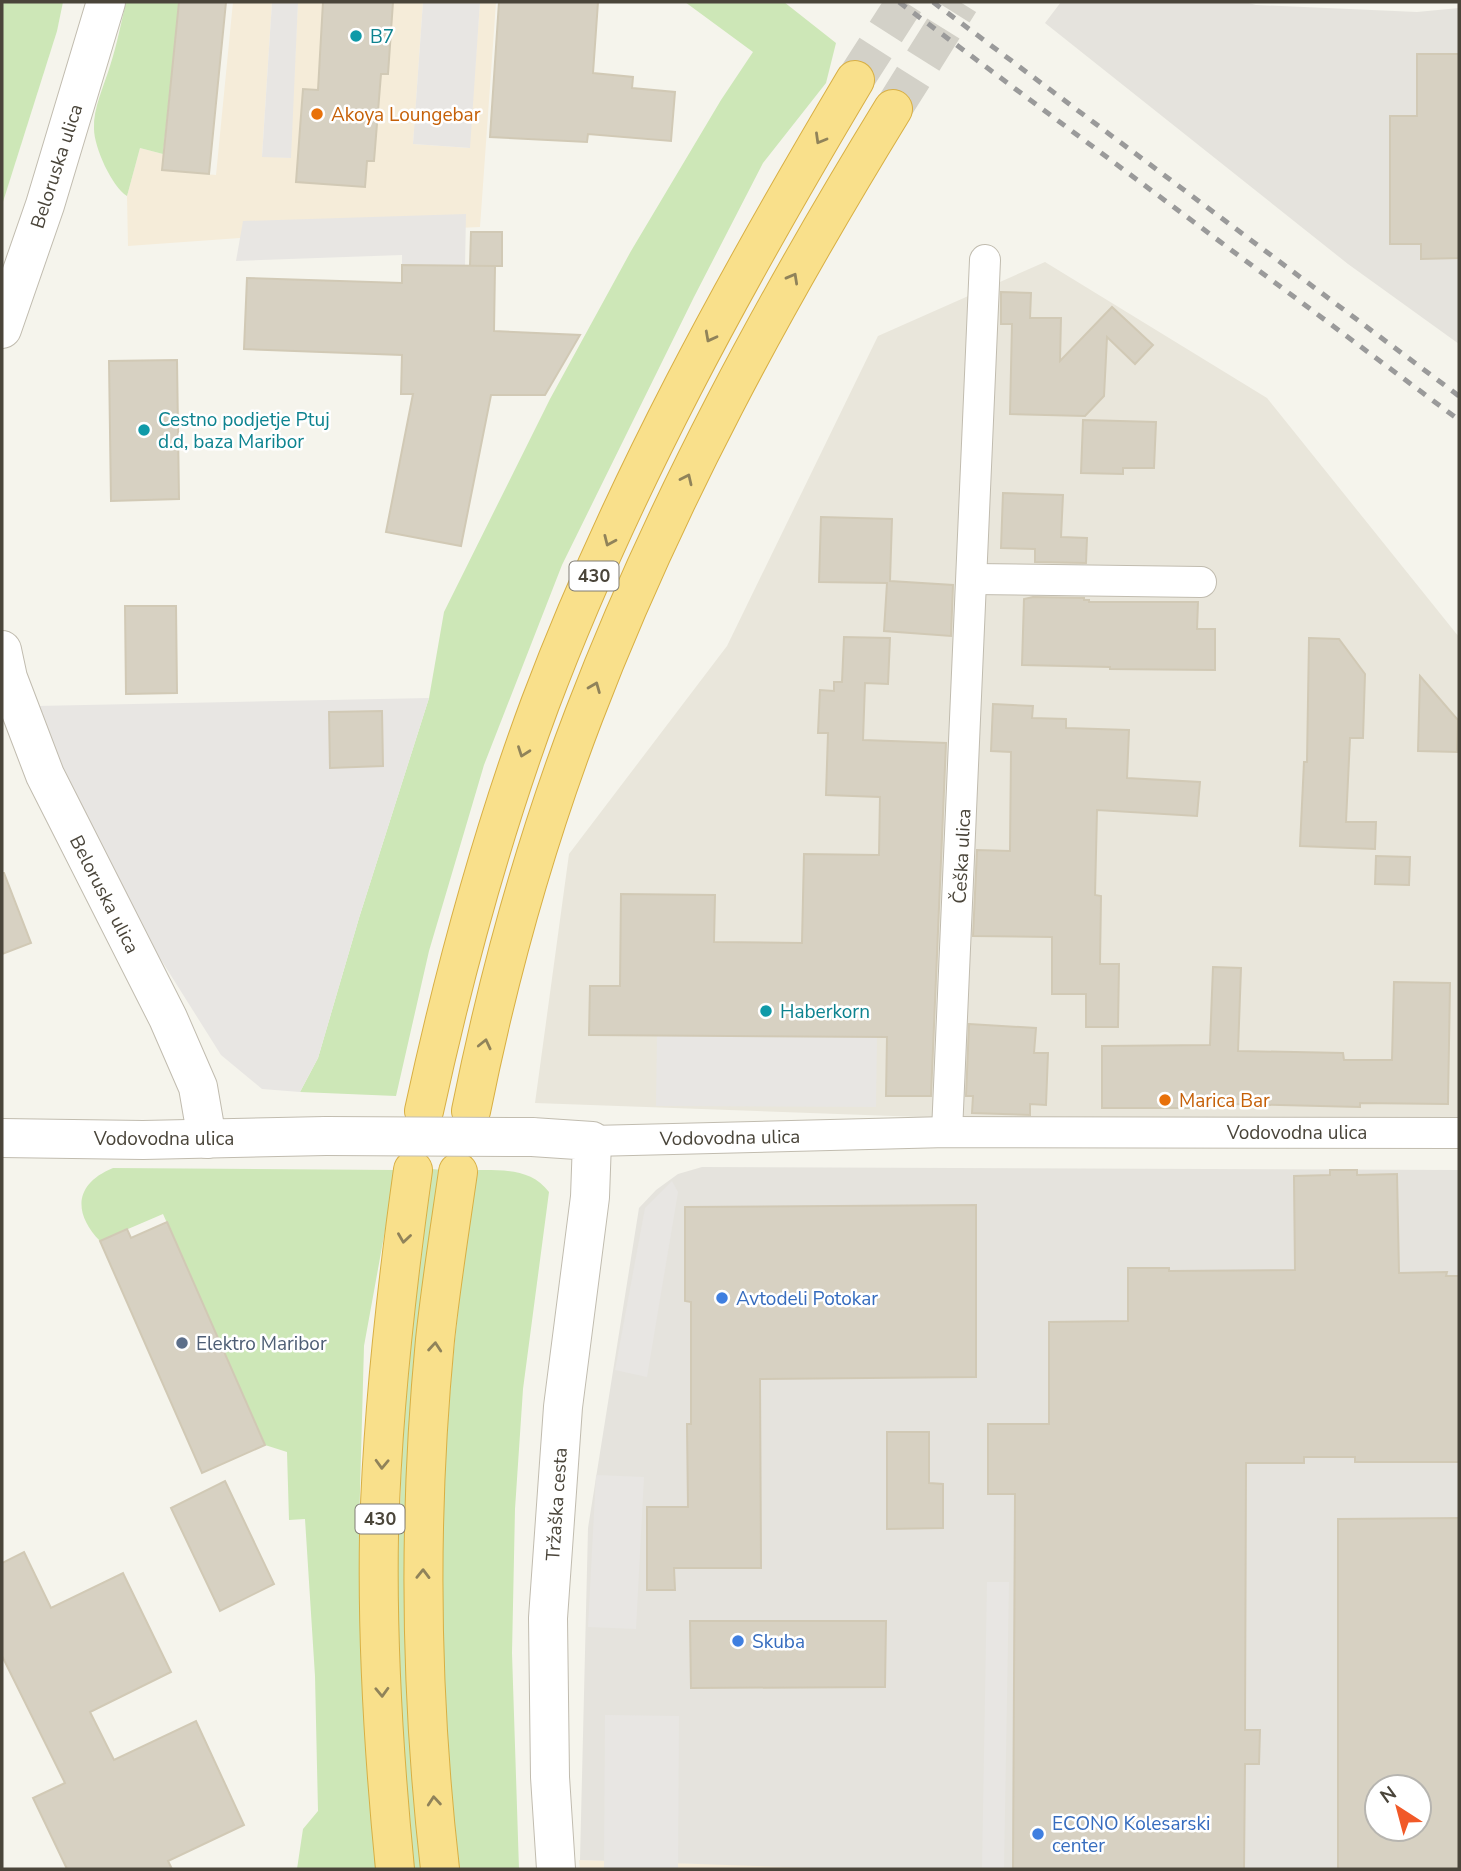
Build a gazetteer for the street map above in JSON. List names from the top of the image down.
{
  "streets": {
    "highway": ["430"],
    "street": [
      "Beloruska ulica",
      "Češka ulica",
      "Vodovodna ulica",
      "Tržaška cesta"
    ]
  },
  "crossings": [
    ["Beloruska ulica", "Vodovodna ulica"],
    ["Češka ulica", "Vodovodna ulica"],
    ["Vodovodna ulica", "Tržaška cesta"]
  ],
  "places": [
    "B7",
    "Akoya Loungebar",
    "Cestno podjetje Ptuj d.d, baza Maribor",
    "Haberkorn",
    "Marica Bar",
    "Avtodeli Potokar",
    "Elektro Maribor",
    "Skuba",
    "ECONO Kolesarski center"
  ],
  "north": "top left"
}
